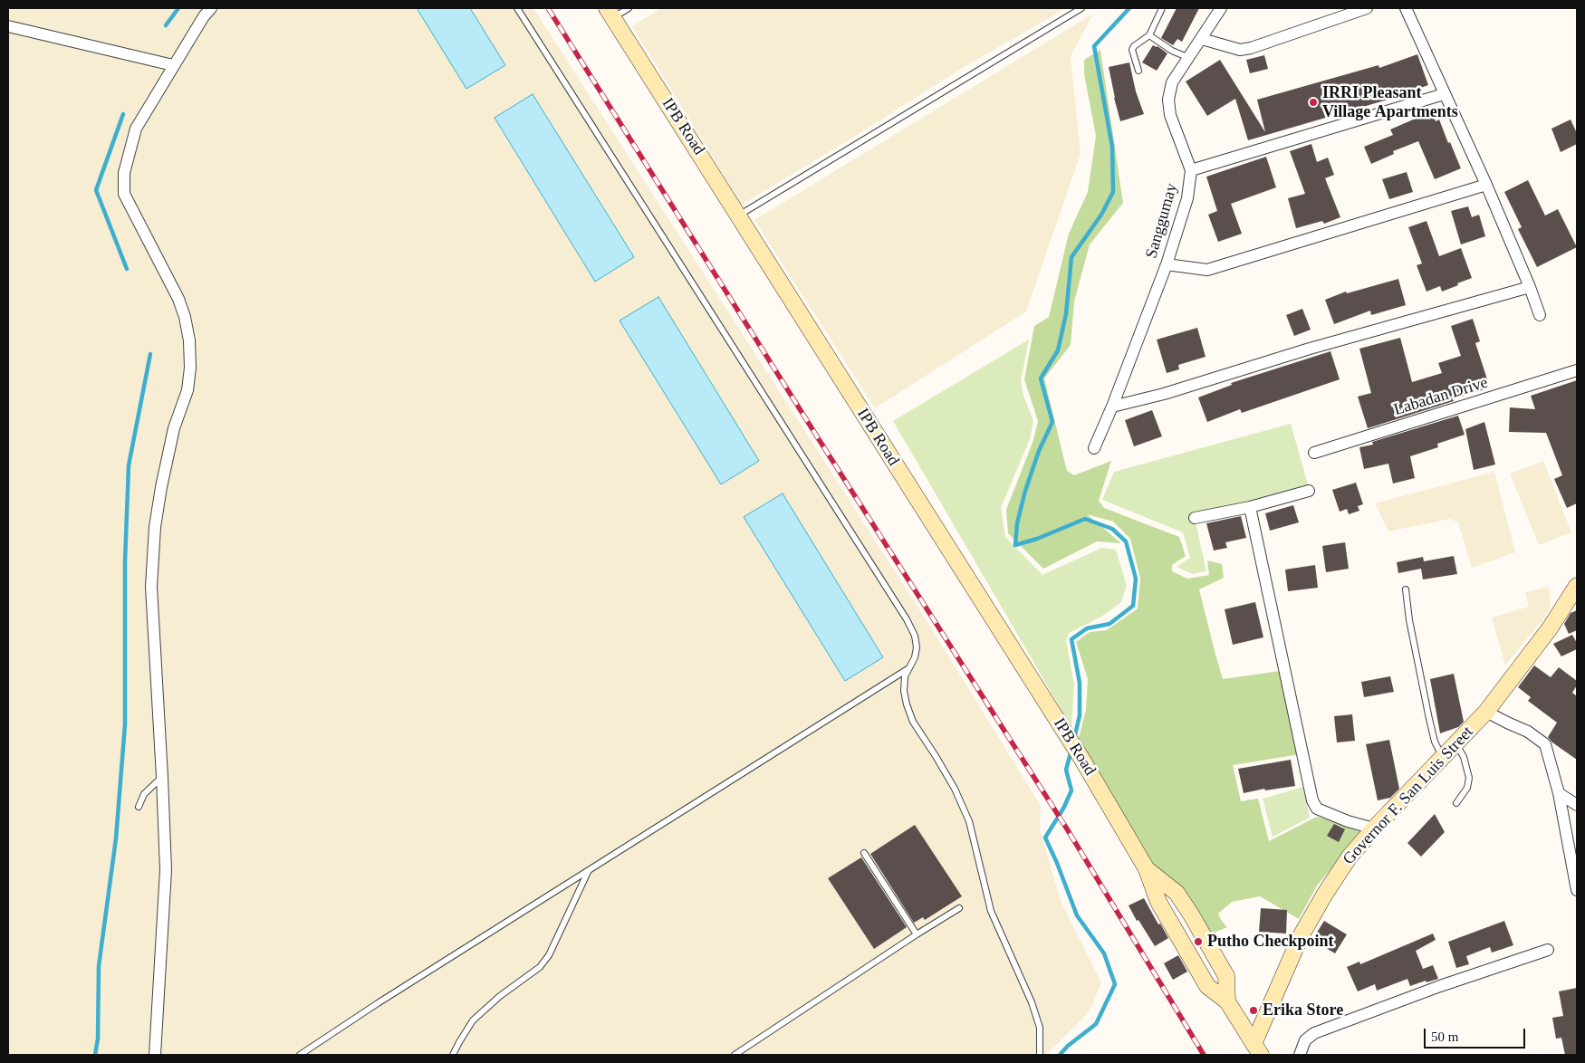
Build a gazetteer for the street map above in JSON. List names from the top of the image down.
{
  "streets": {
    "street": [
      "IPB Road",
      "Sanggumay",
      "Labadan Drive",
      "Governor F. San Luis Street"
    ]
  },
  "crossings": [
    ["IPB Road", "Governor F. San Luis Street"]
  ],
  "places": ["IRRI Pleasant Village Apartments", "Putho Checkpoint", "Erika Store"],
  "scale_bar": "50 m"
}
